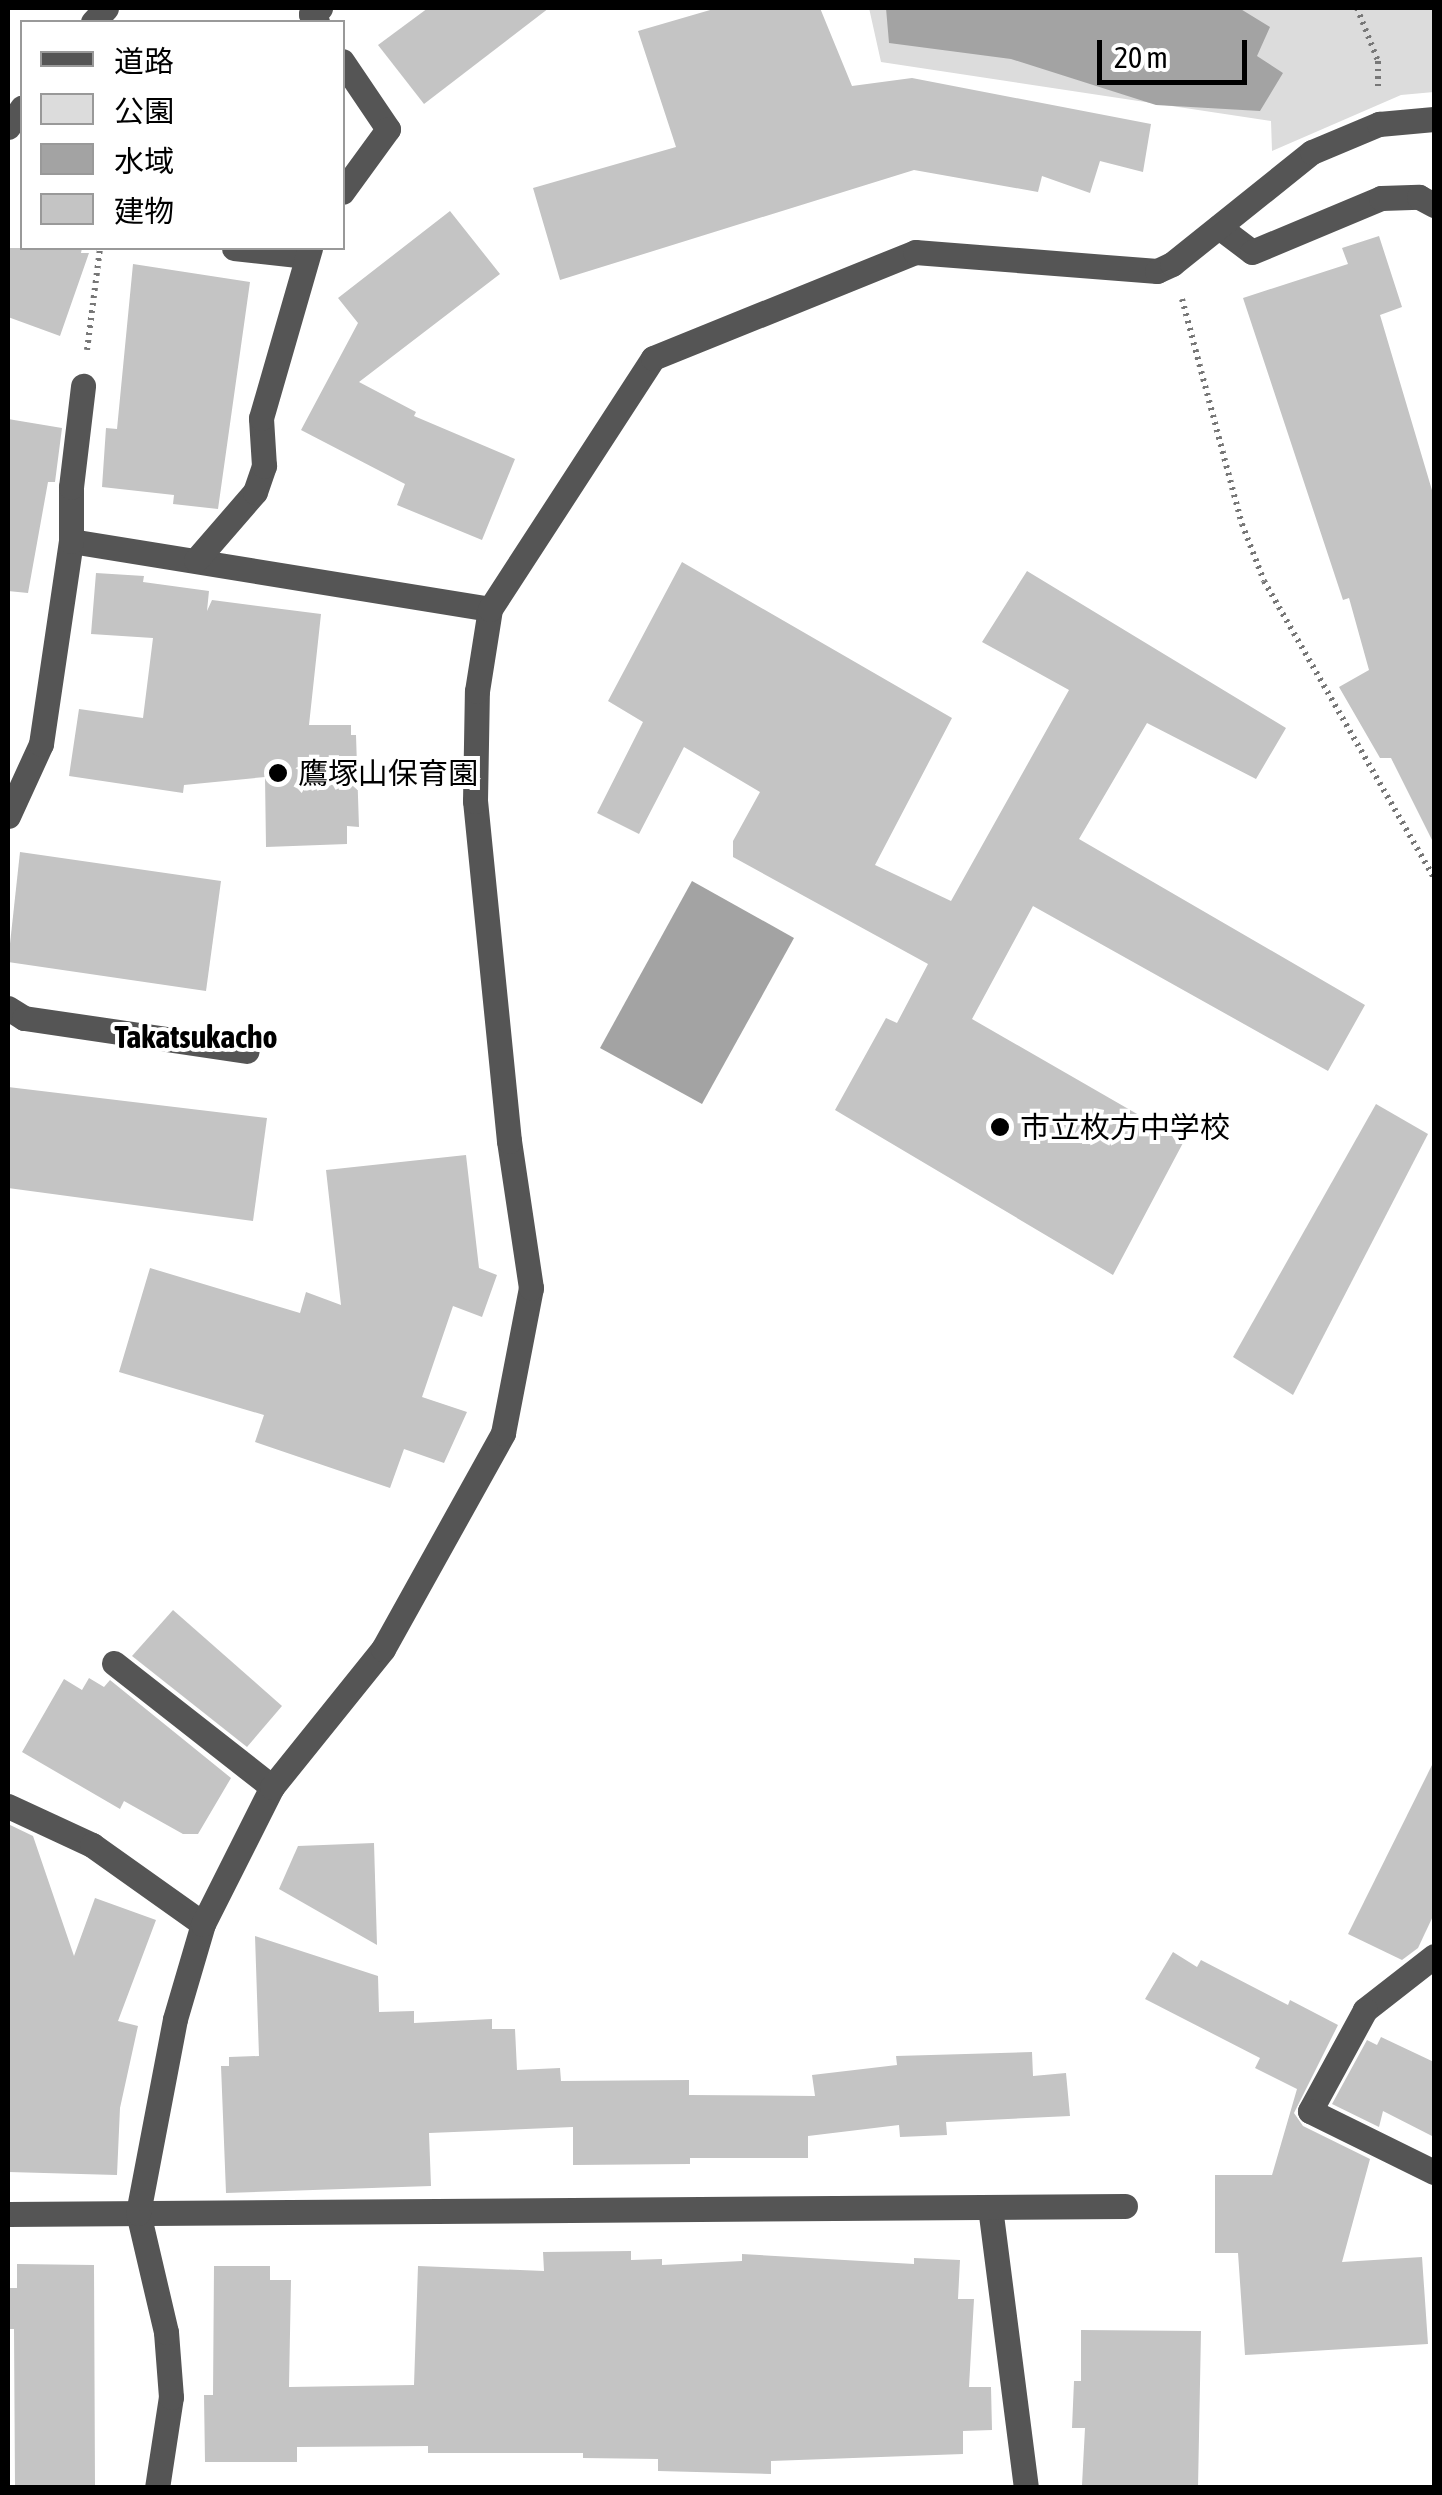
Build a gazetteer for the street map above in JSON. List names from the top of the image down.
{
  "districts": ["Takatsukacho"],
  "places": ["鷹塚山保育園", "市立枚方中学校"],
  "legend": [
    "道路",
    "公園",
    "水域",
    "建物"
  ],
  "scale_bar": "20 m"
}
